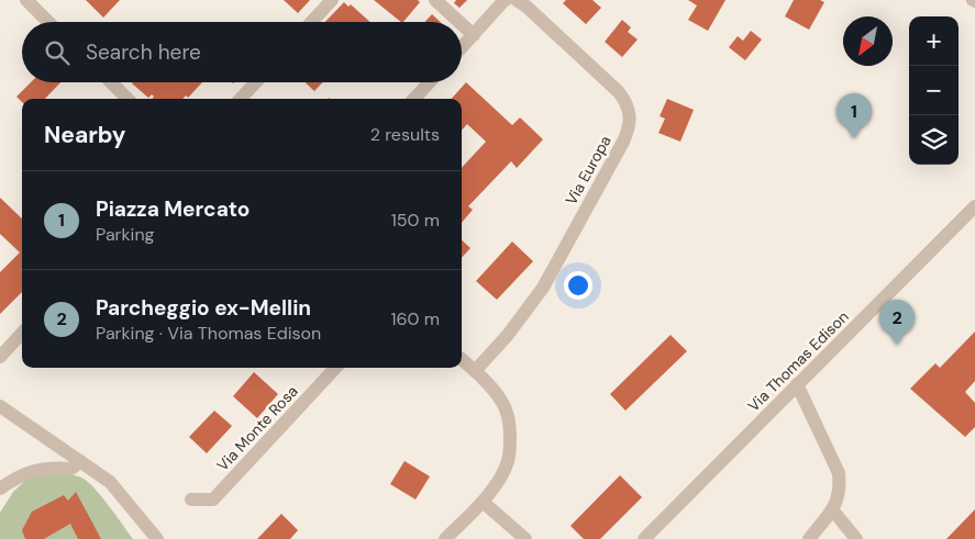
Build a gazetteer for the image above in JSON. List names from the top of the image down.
{
  "streets": {
    "street": ["Via Europa", "Via Thomas Edison", "Via Monte Rosa"]
  },
  "north": "bottom left",
  "page": {
    "map_buttons": ["+", "−"],
    "search": "Search here",
    "pins": ["1", "2"],
    "heading": ["Nearby", "2 results"],
    "list": [
      {
        "mark": "1",
        "name": "Piazza Mercato",
        "note": "Parking",
        "value": "150 m"
      },
      {
        "mark": "2",
        "name": "Parcheggio ex-Mellin",
        "note": "Parking · Via Thomas Edison",
        "value": "160 m"
      }
    ]
  }
}
